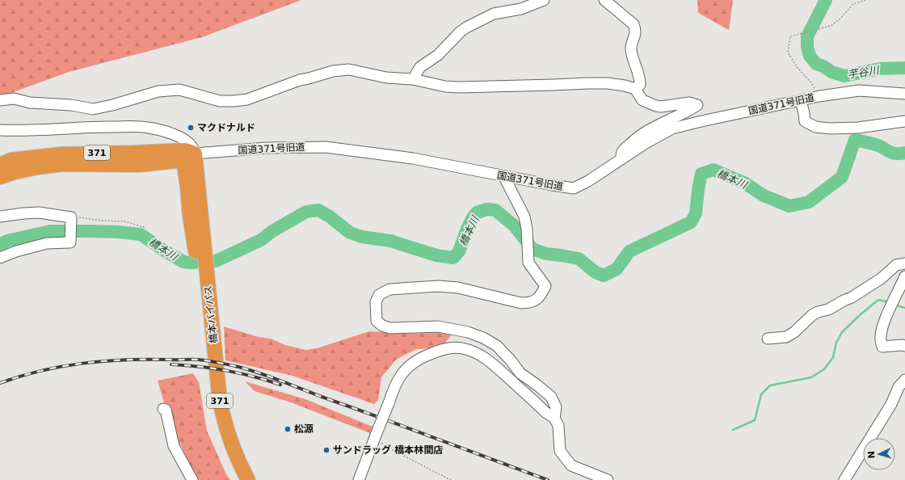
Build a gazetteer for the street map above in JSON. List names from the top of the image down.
{
  "streets": {
    "highway": ["371", "橋本バイパス"],
    "street": ["国道371号旧道"]
  },
  "crossings": [
    ["国道371号旧道", "371"],
    ["国道371号旧道", "橋本バイパス"],
    ["371", "橋本バイパス"]
  ],
  "water": ["芋谷川", "橋本川"],
  "places": ["マクドナルド", "松源", "サンドラッグ 橋本林間店"],
  "north": "left"
}
